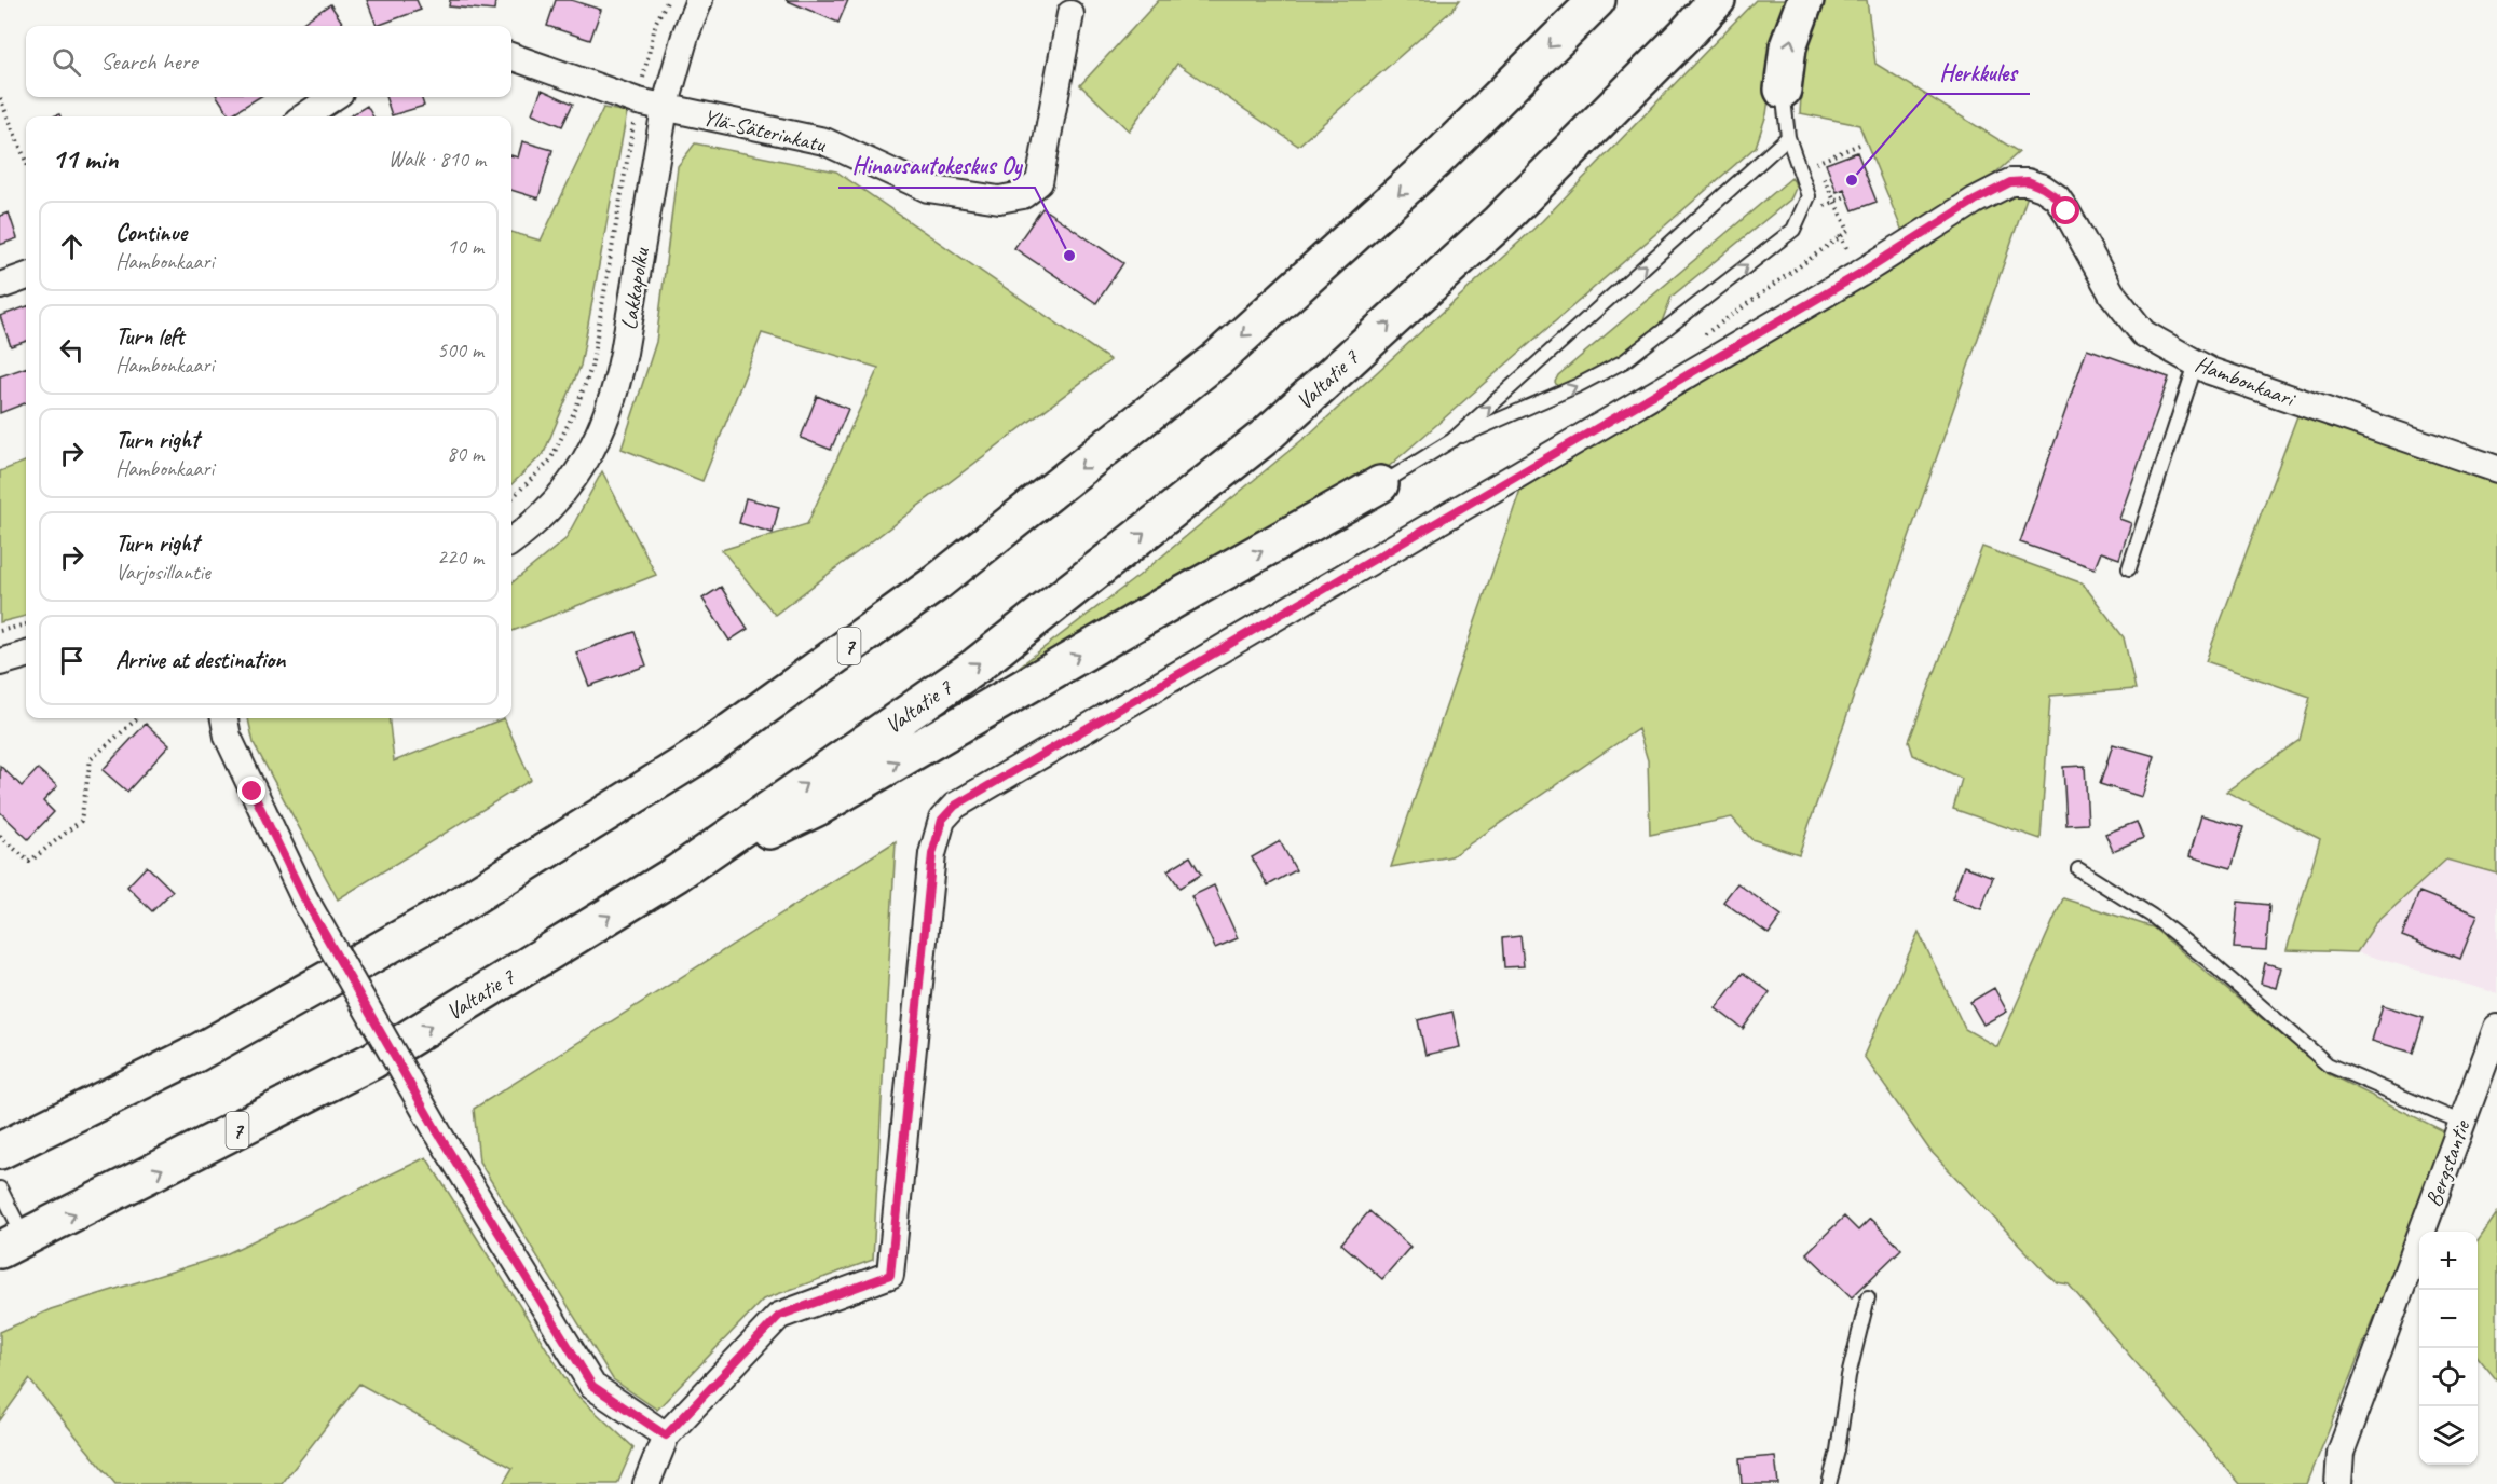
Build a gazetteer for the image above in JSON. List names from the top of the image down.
{
  "streets": {
    "highway": ["Valtatie 7", "7"],
    "street": [
      "Ylä-Säterinkatu",
      "Lakkapolku",
      "Hambonkaari",
      "Bergstantie"
    ]
  },
  "crossings": [
    ["Ylä-Säterinkatu", "Lakkapolku"]
  ],
  "places": ["Herkkules", "Hinausautokeskus Oy"],
  "page": {
    "search": "Search here",
    "heading": ["11 min", "Walk · 810 m"],
    "list": [
      ["Continue", "Hambonkaari", "10 m"],
      ["Turn left", "Hambonkaari", "500 m"],
      ["Turn right", "Hambonkaari", "80 m"],
      ["Turn right", "Varjosillantie", "220 m"],
      "Arrive at destination"
    ],
    "map_buttons": ["+", "−"]
  }
}
